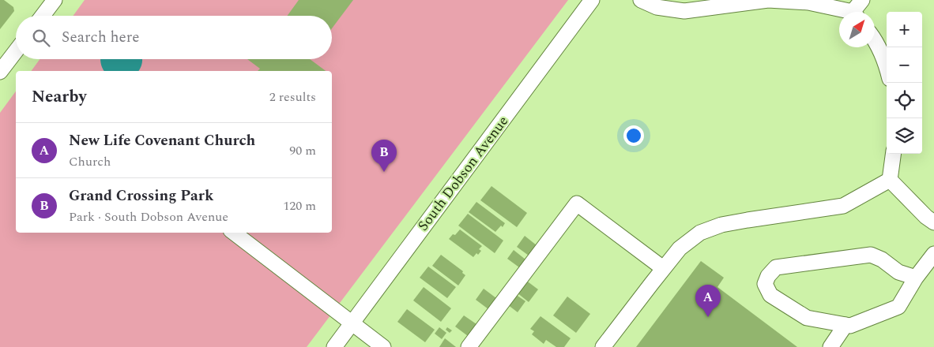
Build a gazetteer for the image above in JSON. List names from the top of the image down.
{
  "streets": {
    "street": ["South Dobson Avenue"]
  },
  "north": "top right",
  "page": {
    "map_buttons": ["+", "−"],
    "search": "Search here",
    "heading": ["Nearby", "2 results"],
    "list": [
      {
        "mark": "A",
        "name": "New Life Covenant Church",
        "note": "Church",
        "value": "90 m"
      },
      {
        "mark": "B",
        "name": "Grand Crossing Park",
        "note": "Park · South Dobson Avenue",
        "value": "120 m"
      }
    ],
    "pins": ["B", "A"]
  }
}
